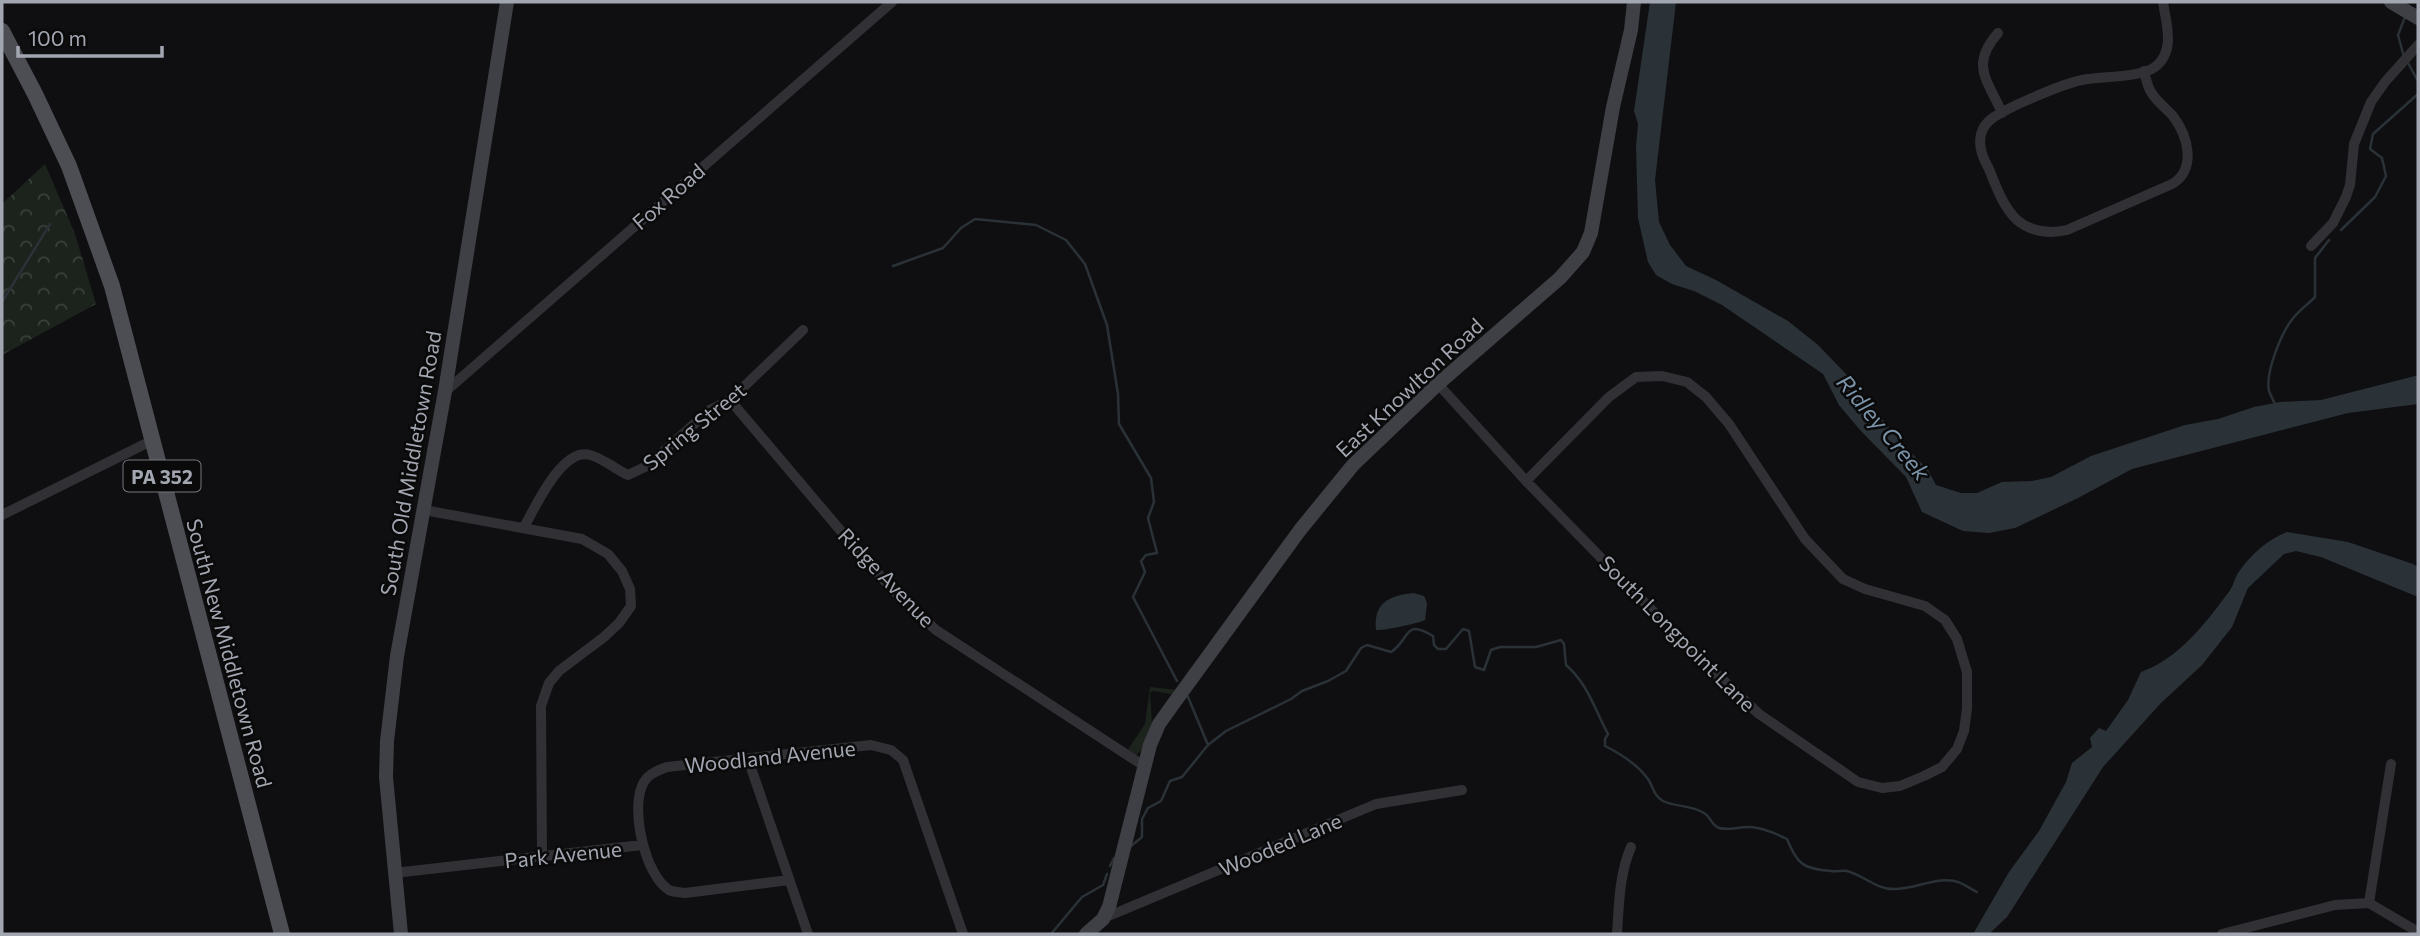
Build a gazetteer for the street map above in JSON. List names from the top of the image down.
{
  "streets": {
    "main road": [
      "East Knowlton Road",
      "South Old Middletown Road",
      "PA 352",
      "South New Middletown Road"
    ],
    "street": [
      "Fox Road",
      "Spring Street",
      "Ridge Avenue",
      "South Longpoint Lane",
      "Woodland Avenue",
      "Wooded Lane",
      "Park Avenue"
    ]
  },
  "crossings": [
    ["Fox Road", "South Old Middletown Road"],
    ["East Knowlton Road", "Ridge Avenue"],
    ["East Knowlton Road", "South Longpoint Lane"],
    ["East Knowlton Road", "Wooded Lane"],
    ["Spring Street", "Ridge Avenue"],
    ["South Old Middletown Road", "Park Avenue"],
    ["Woodland Avenue", "Park Avenue"]
  ],
  "water": ["Ridley Creek"],
  "scale_bar": "100 m"
}
